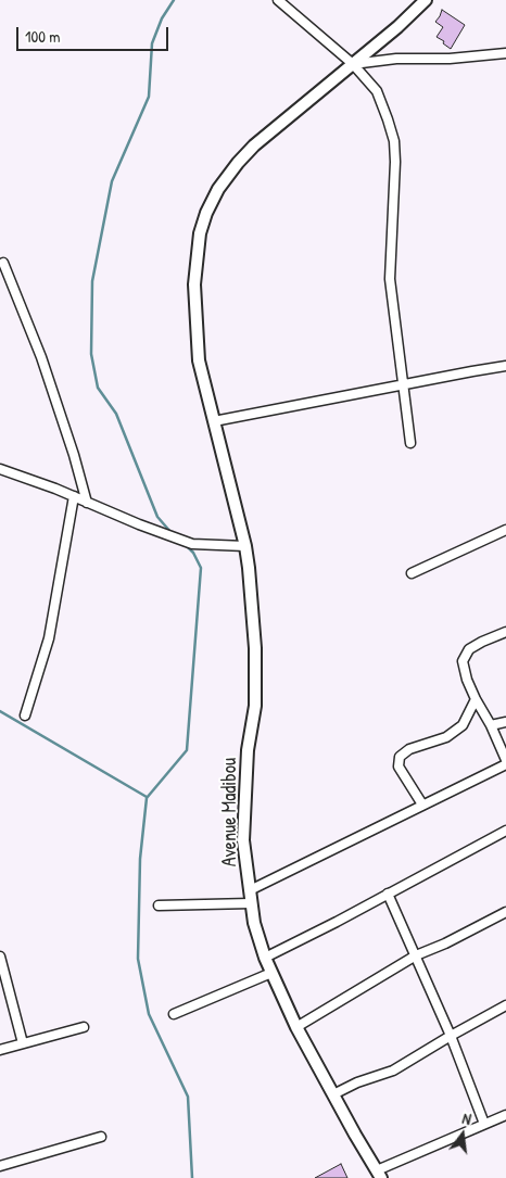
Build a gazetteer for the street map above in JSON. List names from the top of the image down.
{
  "streets": {
    "street": ["Avenue Madibou"]
  },
  "scale_bar": "100 m",
  "north": "top"
}
